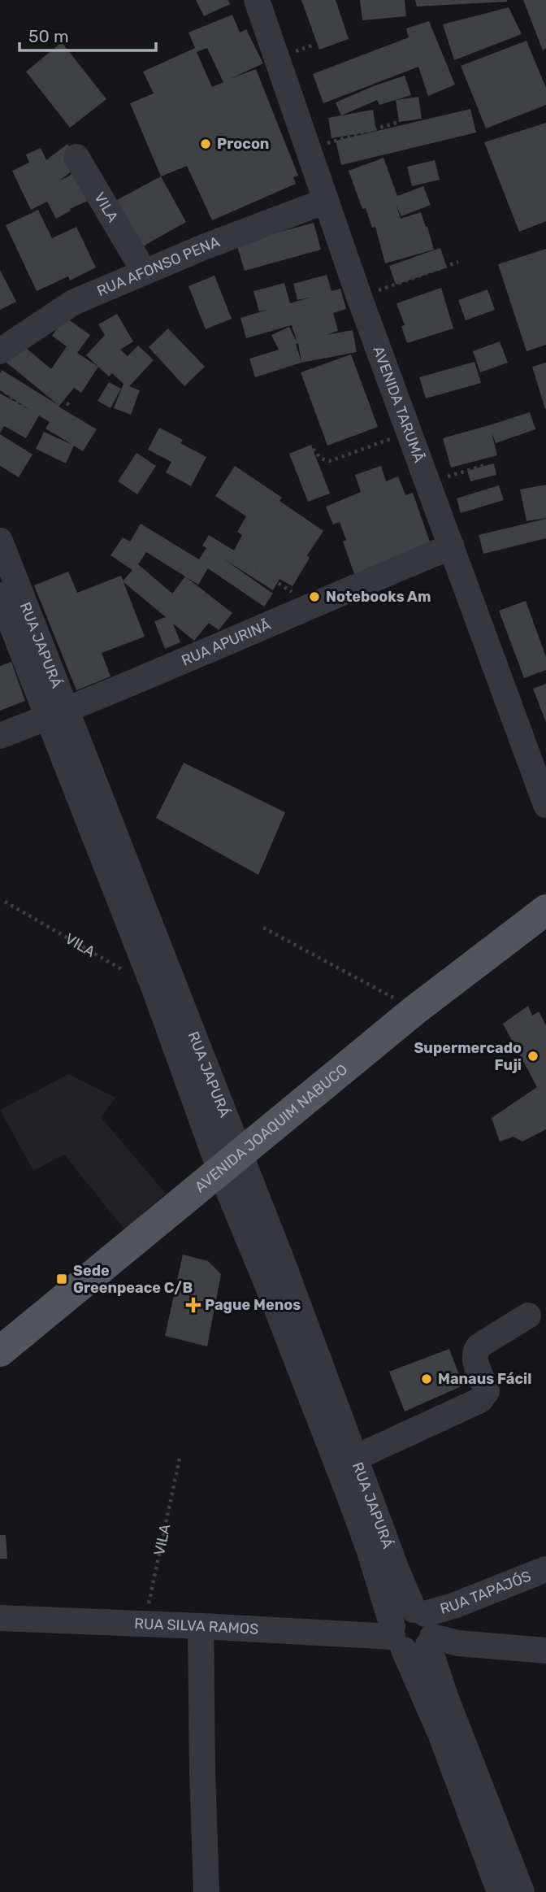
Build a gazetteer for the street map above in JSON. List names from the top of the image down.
{
  "streets": {
    "main road": ["AVENIDA JOAQUIM NABUCO"],
    "street": [
      "VILA",
      "RUA AFONSO PENA",
      "AVENIDA TARUMÃ",
      "RUA APURINÃ",
      "RUA JAPURÁ",
      "RUA TAPAJÓS",
      "RUA SILVA RAMOS"
    ]
  },
  "crossings": [
    ["VILA", "RUA AFONSO PENA"],
    ["VILA", "RUA JAPURÁ"],
    ["VILA", "RUA SILVA RAMOS"],
    ["RUA AFONSO PENA", "AVENIDA TARUMÃ"],
    ["AVENIDA TARUMÃ", "RUA APURINÃ"],
    ["RUA APURINÃ", "RUA JAPURÁ"],
    ["RUA JAPURÁ", "AVENIDA JOAQUIM NABUCO"],
    ["RUA JAPURÁ", "RUA TAPAJÓS"],
    ["RUA JAPURÁ", "RUA SILVA RAMOS"],
    ["RUA TAPAJÓS", "RUA SILVA RAMOS"]
  ],
  "places": {
    "other": [
      "Procon",
      "Notebooks Am",
      "Supermercado Fuji",
      "Manaus Fácil"
    ],
    "transit": ["Sede Greenpeace C/B"],
    "health": ["Pague Menos"]
  },
  "scale_bar": "50 m"
}
